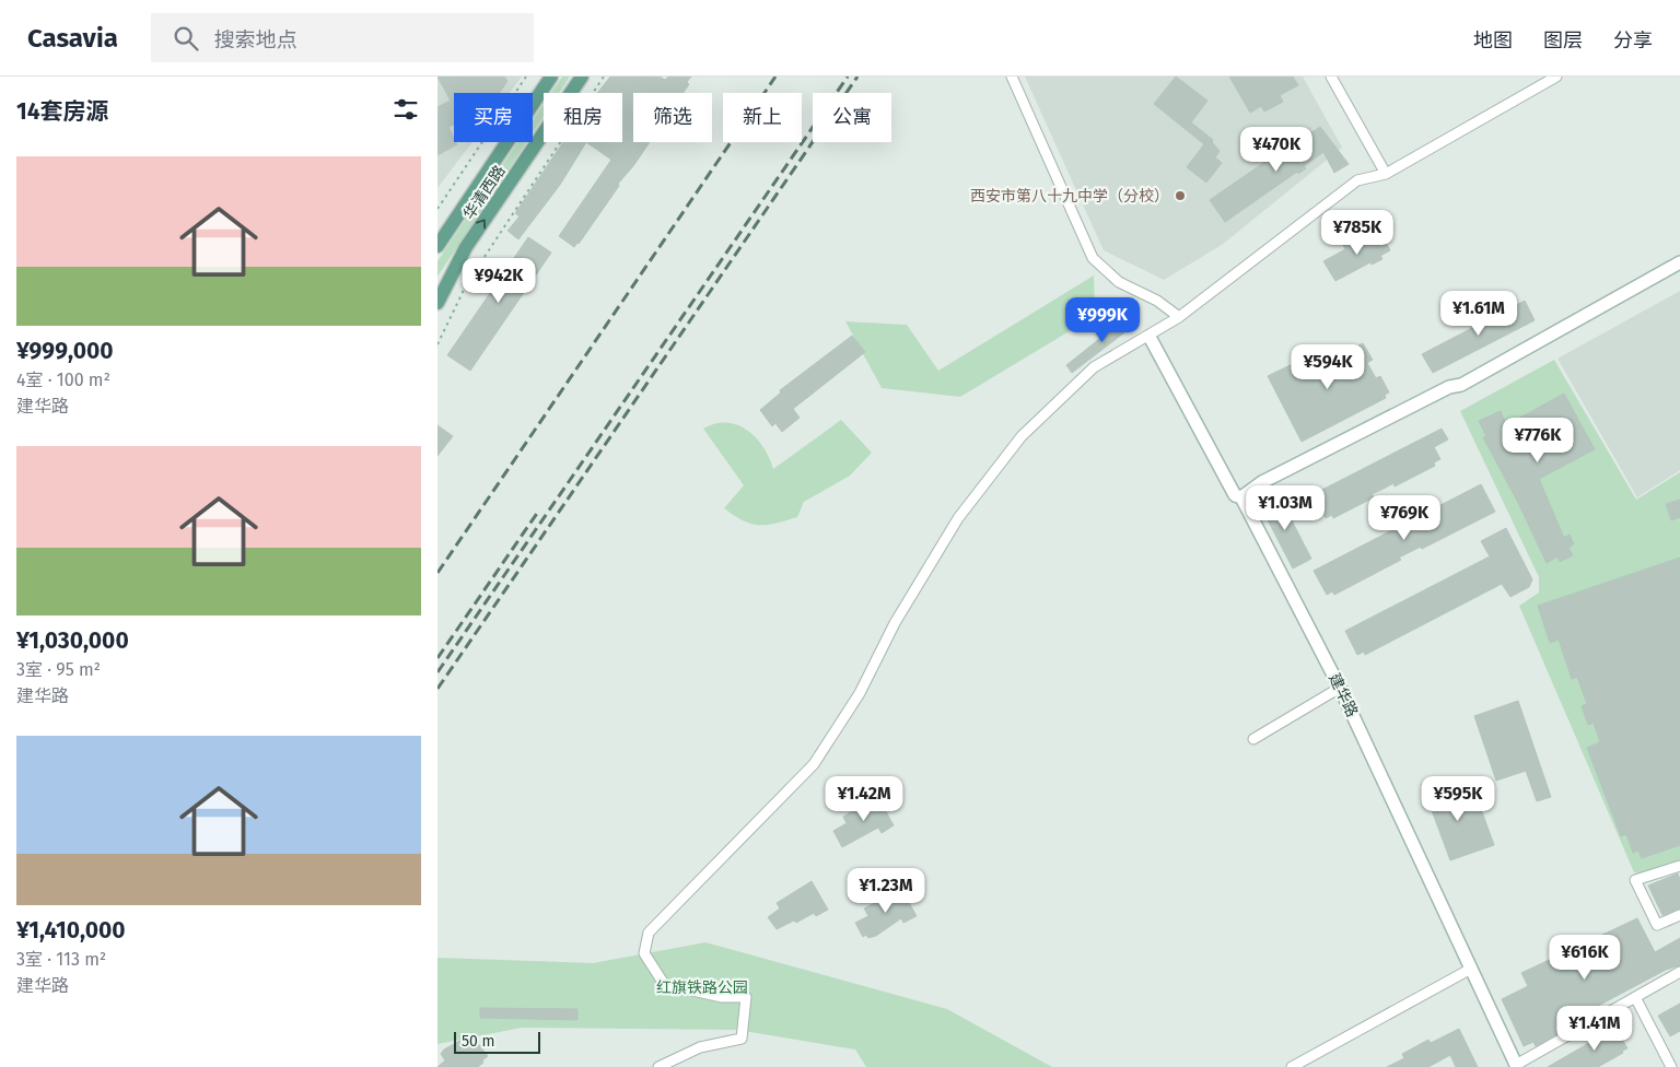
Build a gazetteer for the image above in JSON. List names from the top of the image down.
{
  "streets": {
    "main road": ["华清西路"],
    "street": ["建华路"]
  },
  "parks": ["红旗铁路公园"],
  "places": ["西安市第八十九中学（分校）"],
  "scale_bar": "50 m",
  "page": {
    "header": "Casavia",
    "search": "搜索地点",
    "nav": ["地图", "图层", "分享"],
    "heading": "14套房源",
    "chip": [
      "买房",
      "租房",
      "筛选",
      "新上",
      "公寓"
    ],
    "price": [
      "¥470K",
      "¥785K",
      "¥942K",
      "¥1.61M",
      "¥999K",
      "¥594K",
      "¥776K",
      "¥1.03M",
      "¥769K",
      "¥1.42M",
      "¥595K",
      "¥1.23M",
      "¥616K",
      "¥1.41M"
    ],
    "list": [
      {
        "name": "¥999,000",
        "note": "4室 · 100 m² · 建华路"
      },
      {
        "name": "¥1,030,000",
        "note": "3室 · 95 m² · 建华路"
      },
      {
        "name": "¥1,410,000",
        "note": "3室 · 113 m² · 建华路"
      }
    ],
    "scale": "50 m"
  }
}
